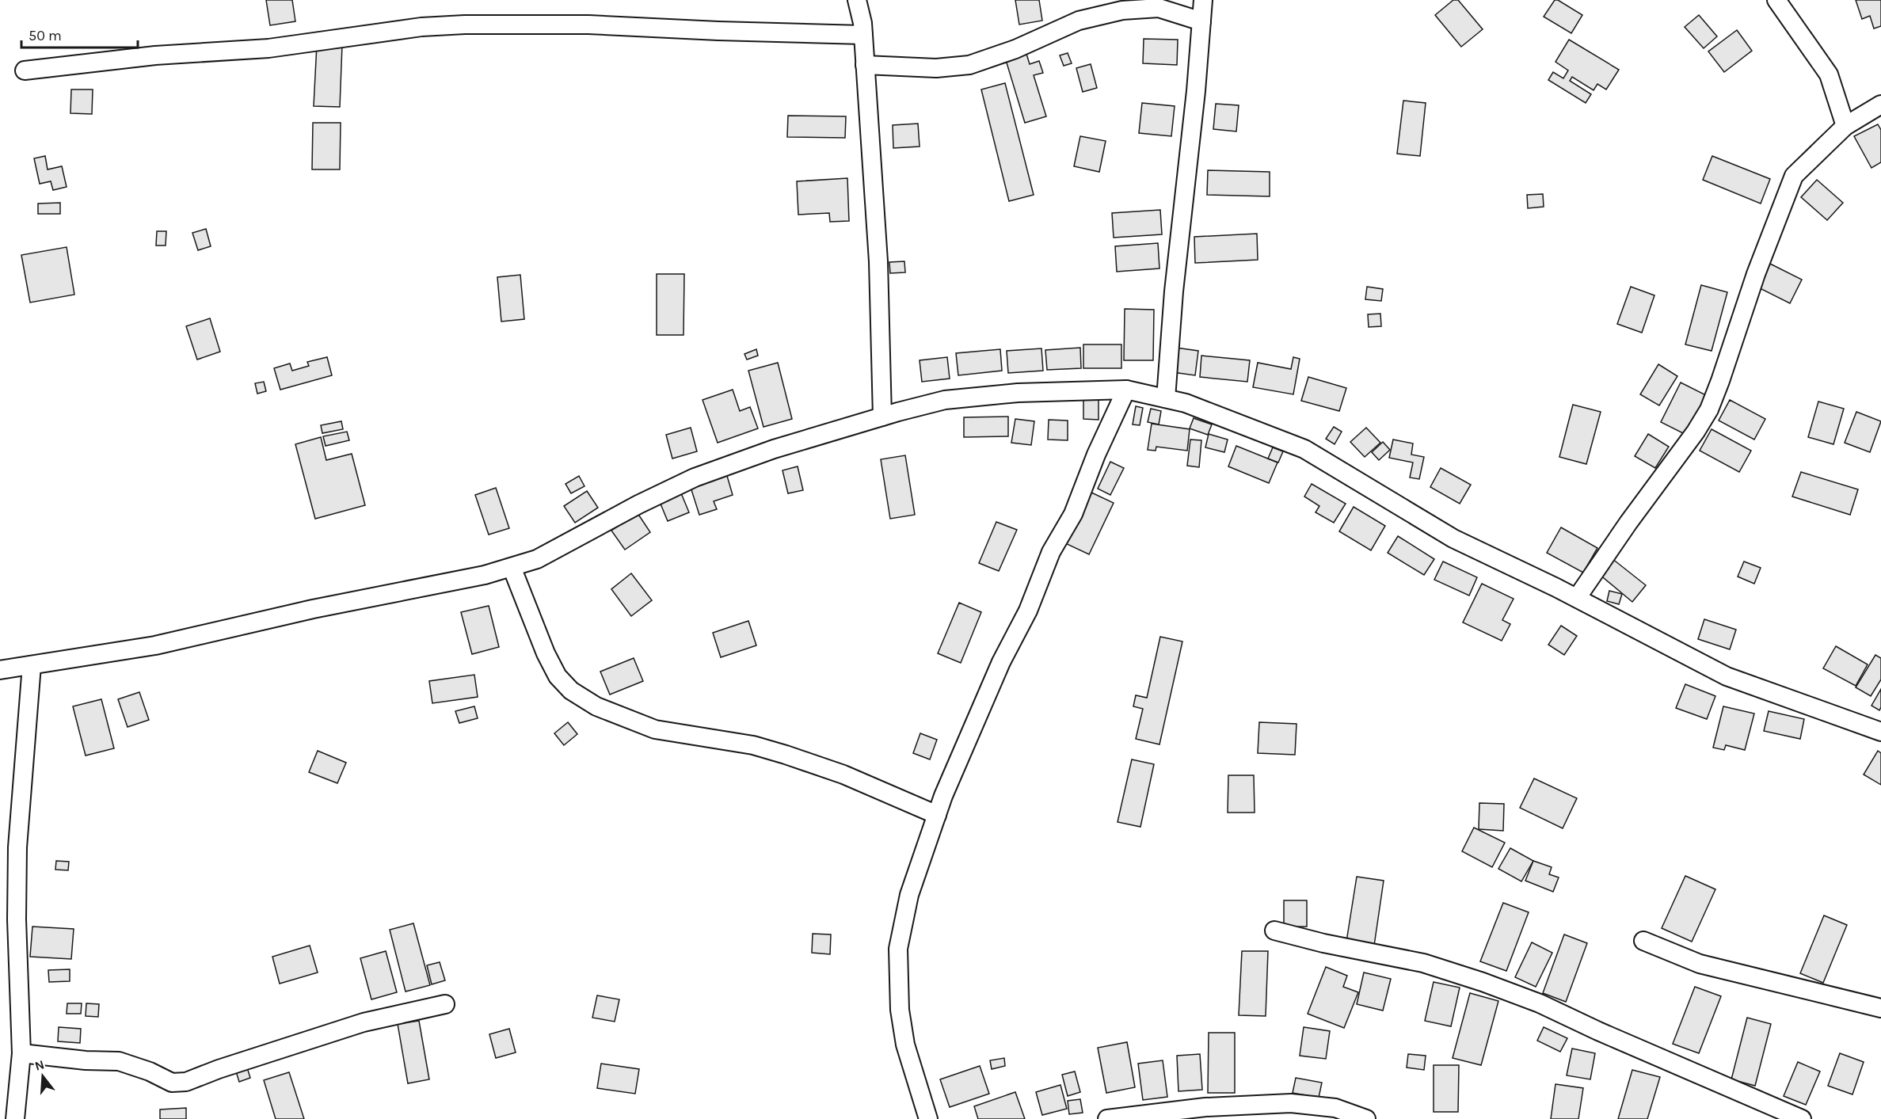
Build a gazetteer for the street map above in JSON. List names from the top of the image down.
{
  "scale_bar": "50 m",
  "north": "top"
}
